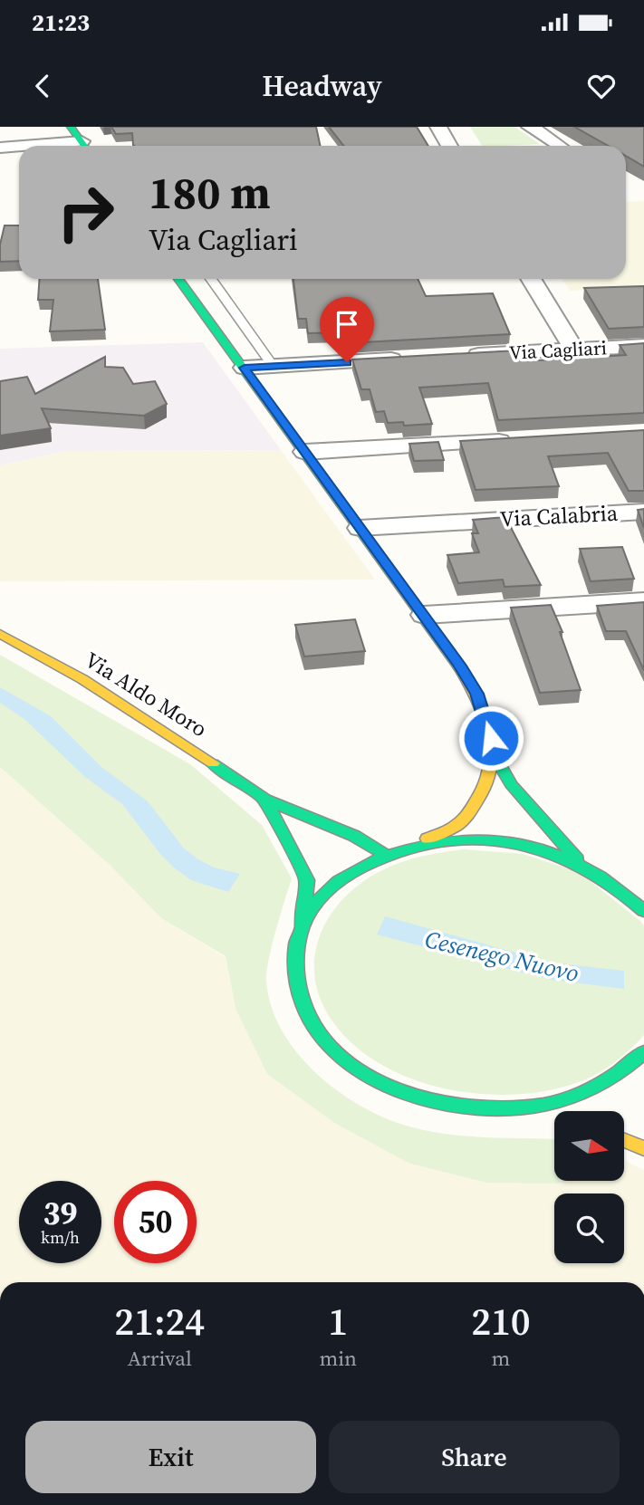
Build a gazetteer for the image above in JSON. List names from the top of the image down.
{
  "streets": {
    "main road": ["Via Aldo Moro"],
    "street": ["Via Cagliari", "Via Calabria"]
  },
  "water": ["Cesenego Nuovo"],
  "north": "right",
  "page": {
    "status": "21:23",
    "header": "Headway",
    "turn": ["180 m", "Via Cagliari"],
    "speed": "39 km/h",
    "limit": "50",
    "eta": [
      "21:24",
      "Arrival",
      "1",
      "min",
      "210",
      "m"
    ],
    "buttons": ["Exit", "Share"]
  }
}
